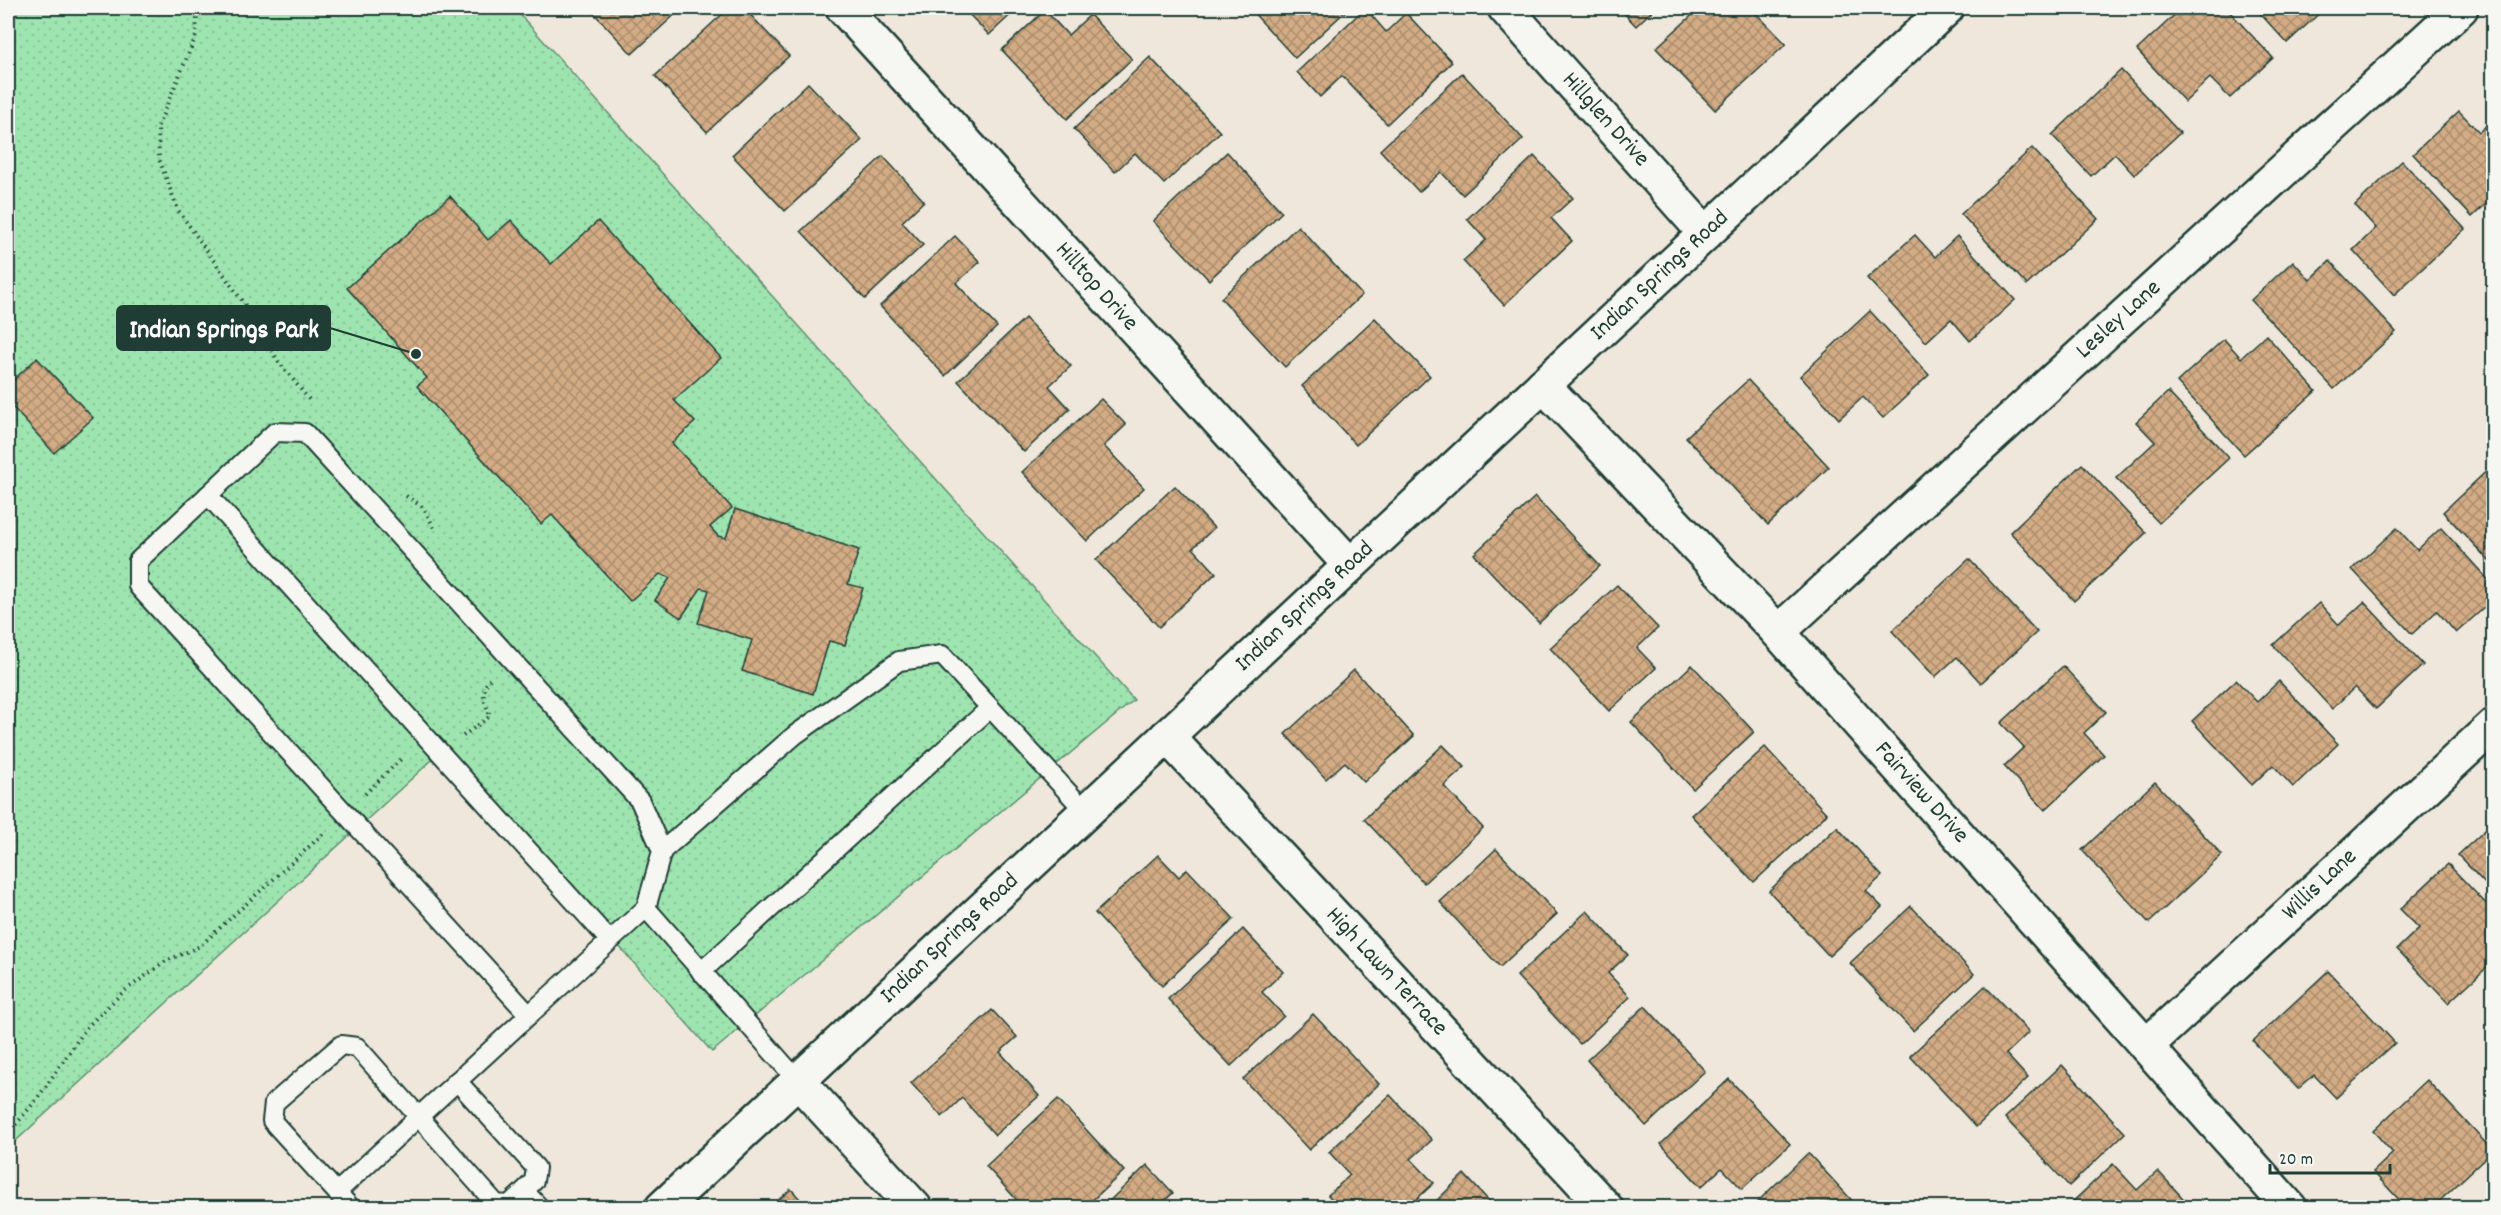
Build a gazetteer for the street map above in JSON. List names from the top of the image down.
{
  "streets": {
    "street": [
      "Hillglen Drive",
      "Indian Springs Road",
      "Hilltop Drive",
      "Lesley Lane",
      "Fairview Drive",
      "Willis Lane",
      "High Lawn Terrace"
    ]
  },
  "crossings": [
    ["Hillglen Drive", "Indian Springs Road"],
    ["Indian Springs Road", "Hilltop Drive"],
    ["Indian Springs Road", "Fairview Drive"],
    ["Indian Springs Road", "High Lawn Terrace"],
    ["Lesley Lane", "Fairview Drive"],
    ["Fairview Drive", "Willis Lane"]
  ],
  "places": ["Indian Springs Park"],
  "scale_bar": "20 m"
}
